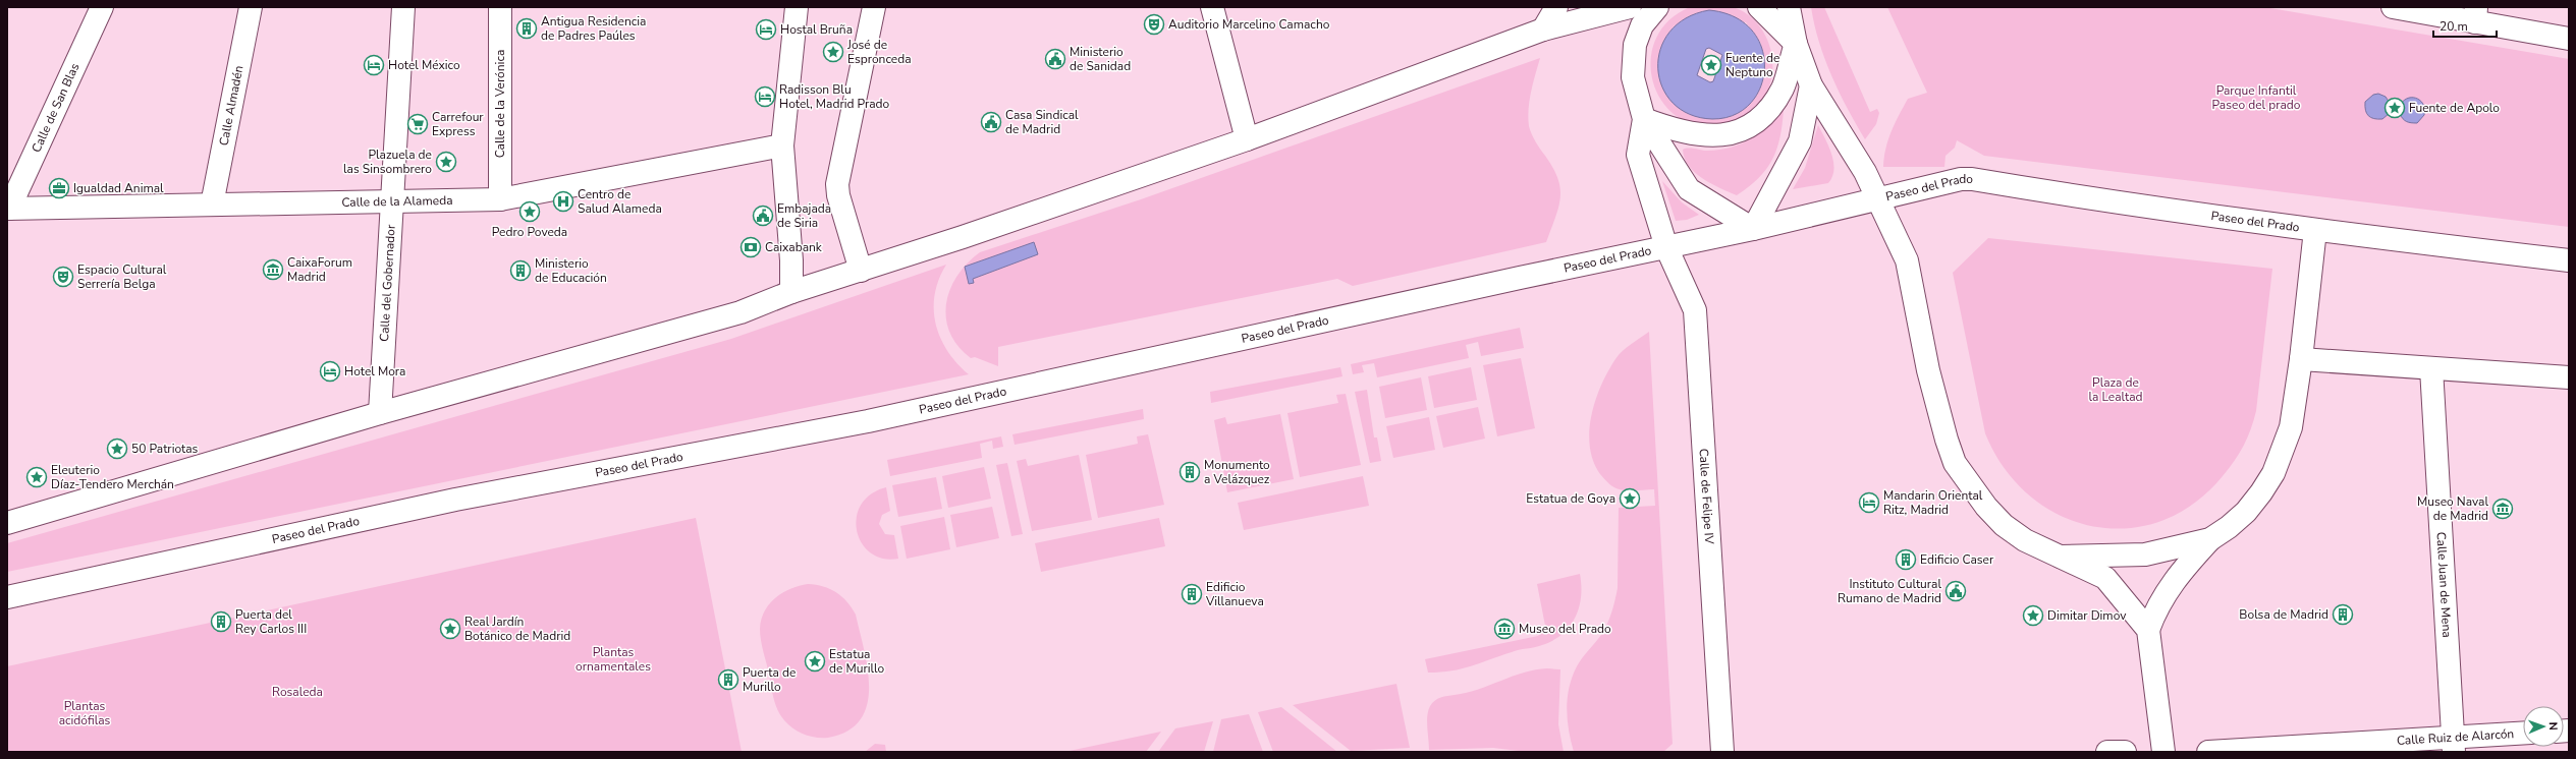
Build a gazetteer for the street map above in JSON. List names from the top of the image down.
{
  "streets": {
    "main road": [
      "Calle de la Verónica",
      "Calle Almadén",
      "Calle de San Blas",
      "Paseo del Prado",
      "Calle de la Alameda",
      "Calle del Gobernador",
      "Calle de Felipe IV",
      "Calle Juan de Mena",
      "Calle Ruiz de Alarcón"
    ]
  },
  "crossings": [
    ["Calle de la Verónica", "Calle de la Alameda"],
    ["Calle Almadén", "Calle de la Alameda"],
    ["Calle de San Blas", "Calle de la Alameda"],
    ["Paseo del Prado", "Calle de Felipe IV"],
    ["Calle de la Alameda", "Calle del Gobernador"],
    ["Calle Juan de Mena", "Calle Ruiz de Alarcón"]
  ],
  "parks": [
    "Parque Infantil Paseo del prado",
    "Plaza de la Lealtad",
    "Plantas ornamentales",
    "Rosaleda",
    "Plantas acidófilas"
  ],
  "places": {
    "theatre": ["Auditorio Marcelino Camacho", "Espacio Cultural Serrería Belga"],
    "building": [
      "Antigua Residencia de Padres Paúles",
      "Ministerio de Educación",
      "Monumento a Velázquez",
      "Edificio Caser",
      "Edificio Villanueva",
      "Bolsa de Madrid",
      "Puerta del Rey Carlos III",
      "Puerta de Murillo"
    ],
    "hotel": [
      "Hostal Bruña",
      "Hotel México",
      "Radisson Blu Hotel, Madrid Prado",
      "Hotel Mora",
      "Mandarin Oriental Ritz, Madrid"
    ],
    "place": [
      "José de Espronceda",
      "Fuente de Neptuno",
      "Fuente de Apolo",
      "Plazuela de las Sinsombrero",
      "Pedro Poveda",
      "50 Patriotas",
      "Eleuterio Díaz-Tendero Merchán",
      "Estatua de Goya",
      "Dimitar Dimov",
      "Real Jardín Botánico de Madrid",
      "Estatua de Murillo"
    ],
    "public building": [
      "Ministerio de Sanidad",
      "Casa Sindical de Madrid",
      "Embajada de Siria",
      "Instituto Cultural Rumano de Madrid"
    ],
    "supermarket": ["Carrefour Express"],
    "office": ["Igualdad Animal"],
    "hospital": ["Centro de Salud Alameda"],
    "bank": ["Caixabank"],
    "museum": ["CaixaForum Madrid", "Museo Naval de Madrid", "Museo del Prado"]
  },
  "scale_bar": "20 m",
  "north": "right"
}
